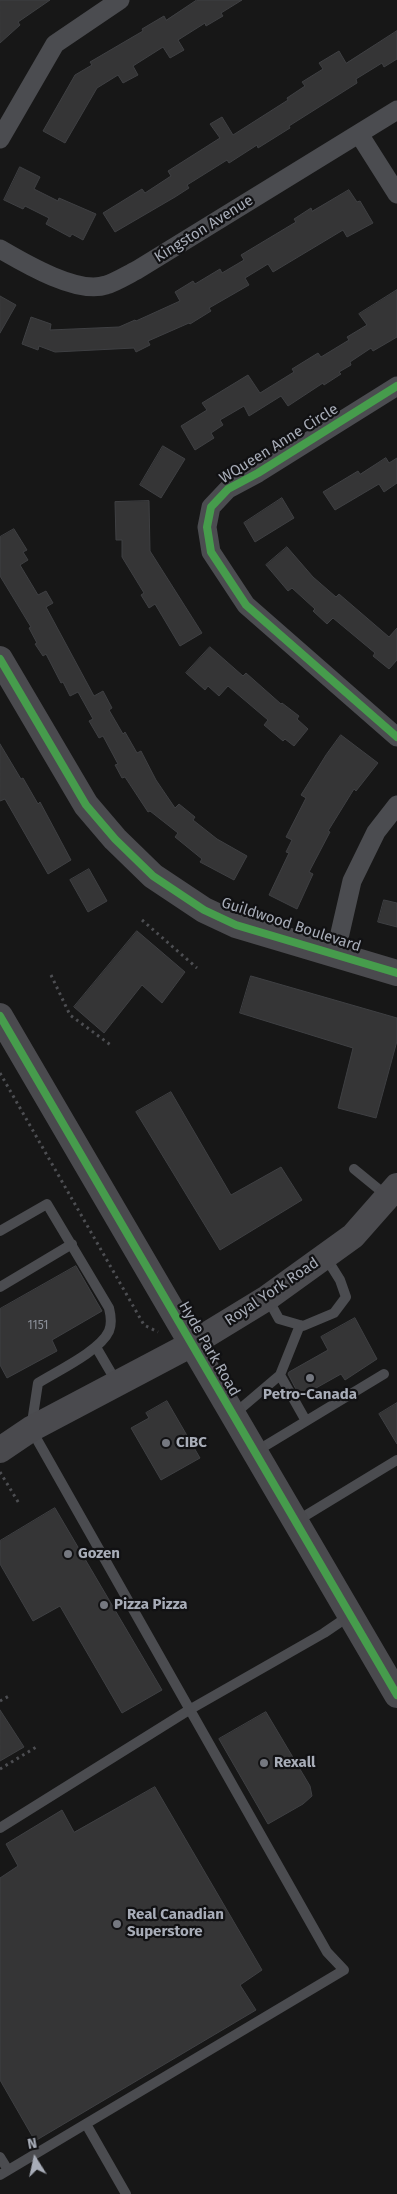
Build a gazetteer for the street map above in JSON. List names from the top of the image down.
{
  "streets": {
    "street": [
      "Kingston Avenue",
      "WQueen Anne Circle",
      "Guildwood Boulevard",
      "Royal York Road",
      "Hyde Park Road"
    ]
  },
  "crossings": [
    ["Royal York Road", "Hyde Park Road"]
  ],
  "places": [
    "Petro-Canada",
    "CIBC",
    "Gozen",
    "Pizza Pizza",
    "Rexall",
    "Real Canadian Superstore"
  ],
  "house_numbers": ["1151"],
  "north": "top"
}
